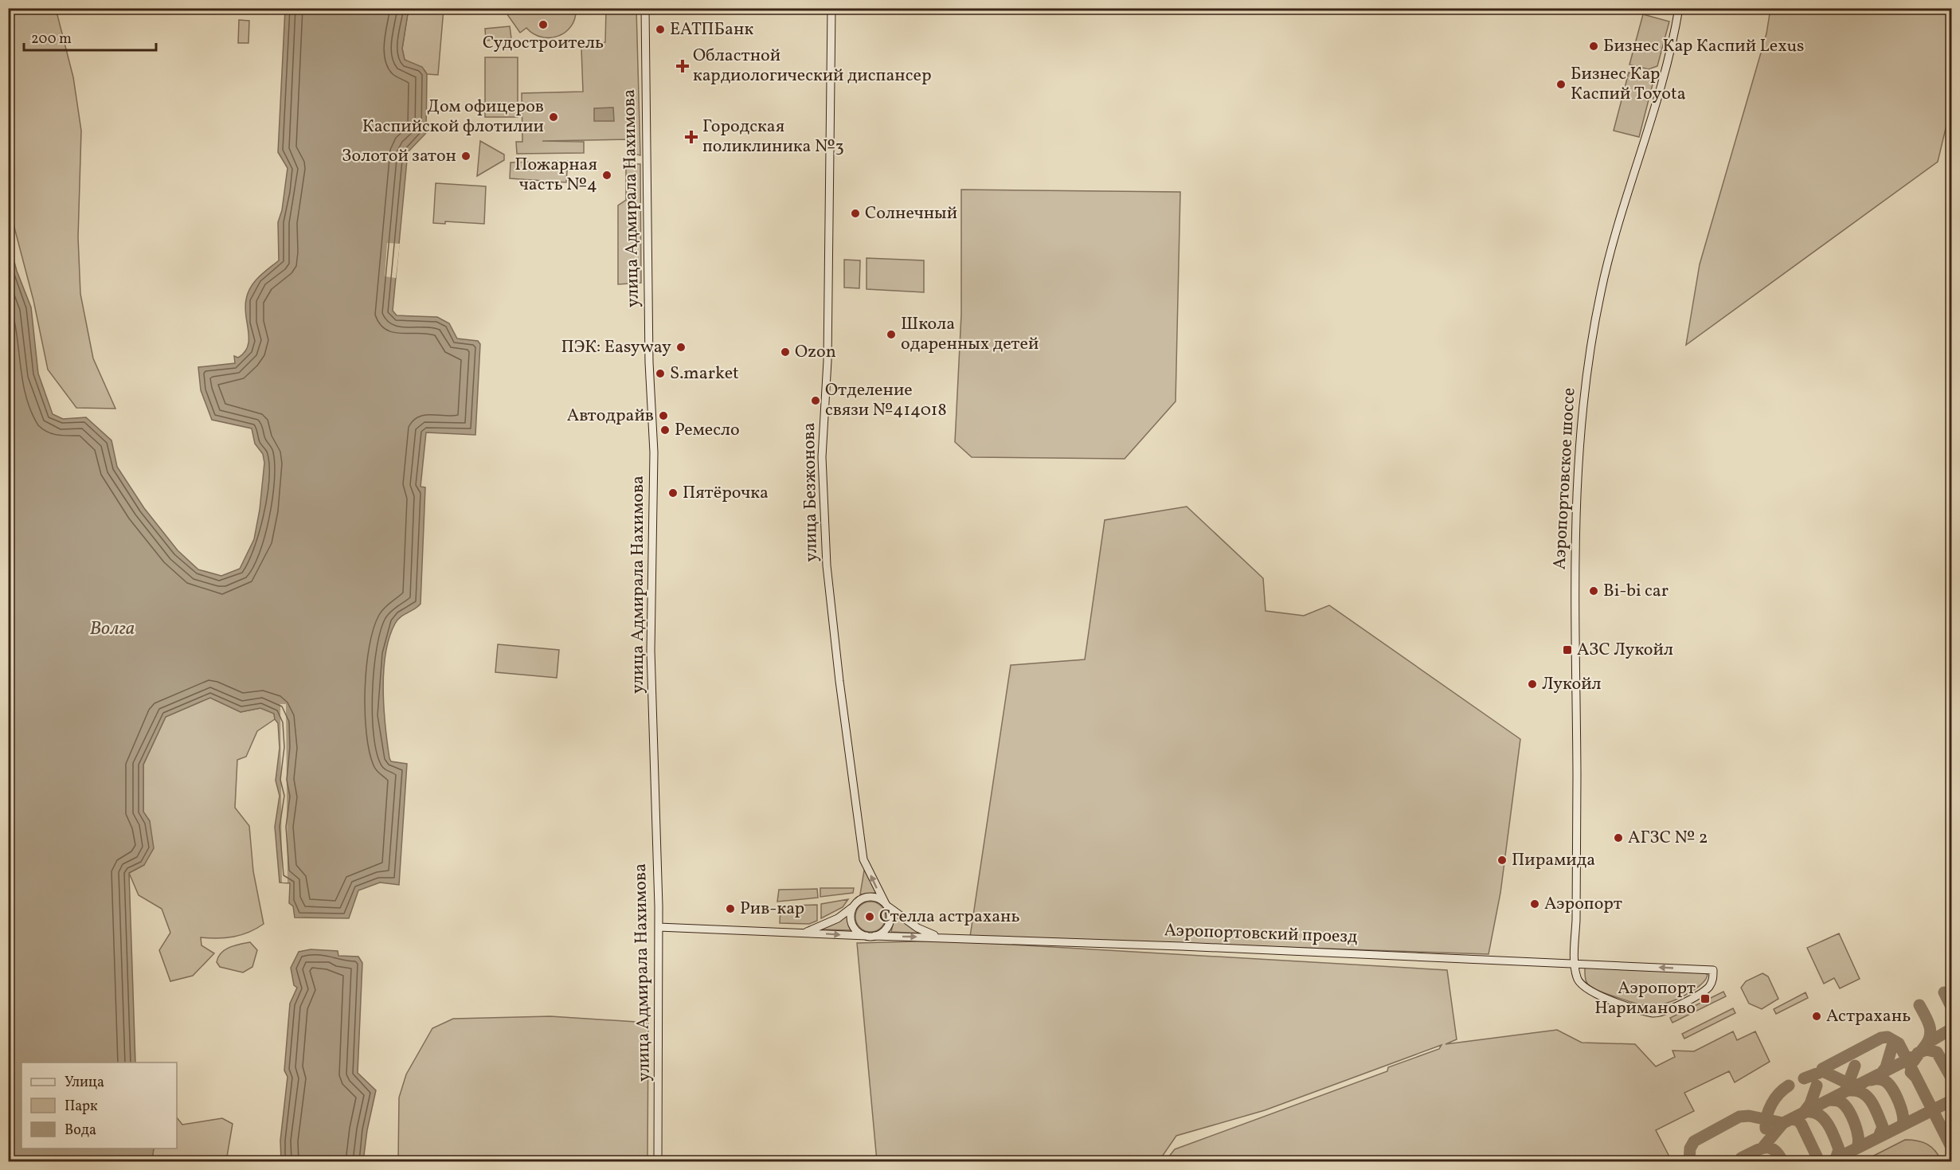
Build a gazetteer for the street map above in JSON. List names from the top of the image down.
{
  "streets": {
    "main road": [
      "улица Адмирала Нахимова",
      "Аэропортовское шоссе",
      "улица Безжонова",
      "Аэропортовский проезд"
    ]
  },
  "crossings": [
    ["Аэропортовское шоссе", "Аэропортовский проезд"],
    ["улица Безжонова", "Аэропортовский проезд"]
  ],
  "one_way": ["улица Безжонова"],
  "water": ["Волга"],
  "places": {
    "other": [
      "Судостроитель",
      "ЕАТПБанк",
      "Бизнес Кар Каспий Lexus",
      "Бизнес Кар Каспий Toyota",
      "Дом офицеров Каспийской флотилии",
      "Золотой затон",
      "Пожарная часть №4",
      "Солнечный",
      "Школа одаренных детей",
      "ПЭК: Easyway",
      "Ozon",
      "S.market",
      "Отделение связи №414018",
      "Автодрайв",
      "Ремесло",
      "Пятёрочка",
      "Bi-bi car",
      "Лукойл",
      "АГЗС № 2",
      "Пирамида",
      "Аэропорт",
      "Рив-кар",
      "Стелла астрахань",
      "Астрахань"
    ],
    "health": ["Областной кардиологический диспансер", "Городская поликлиника №3"],
    "transit": ["АЗС Лукойл", "Аэропорт Нариманово"]
  },
  "legend": ["Улица", "Парк", "Вода"],
  "scale_bar": "200 m"
}
